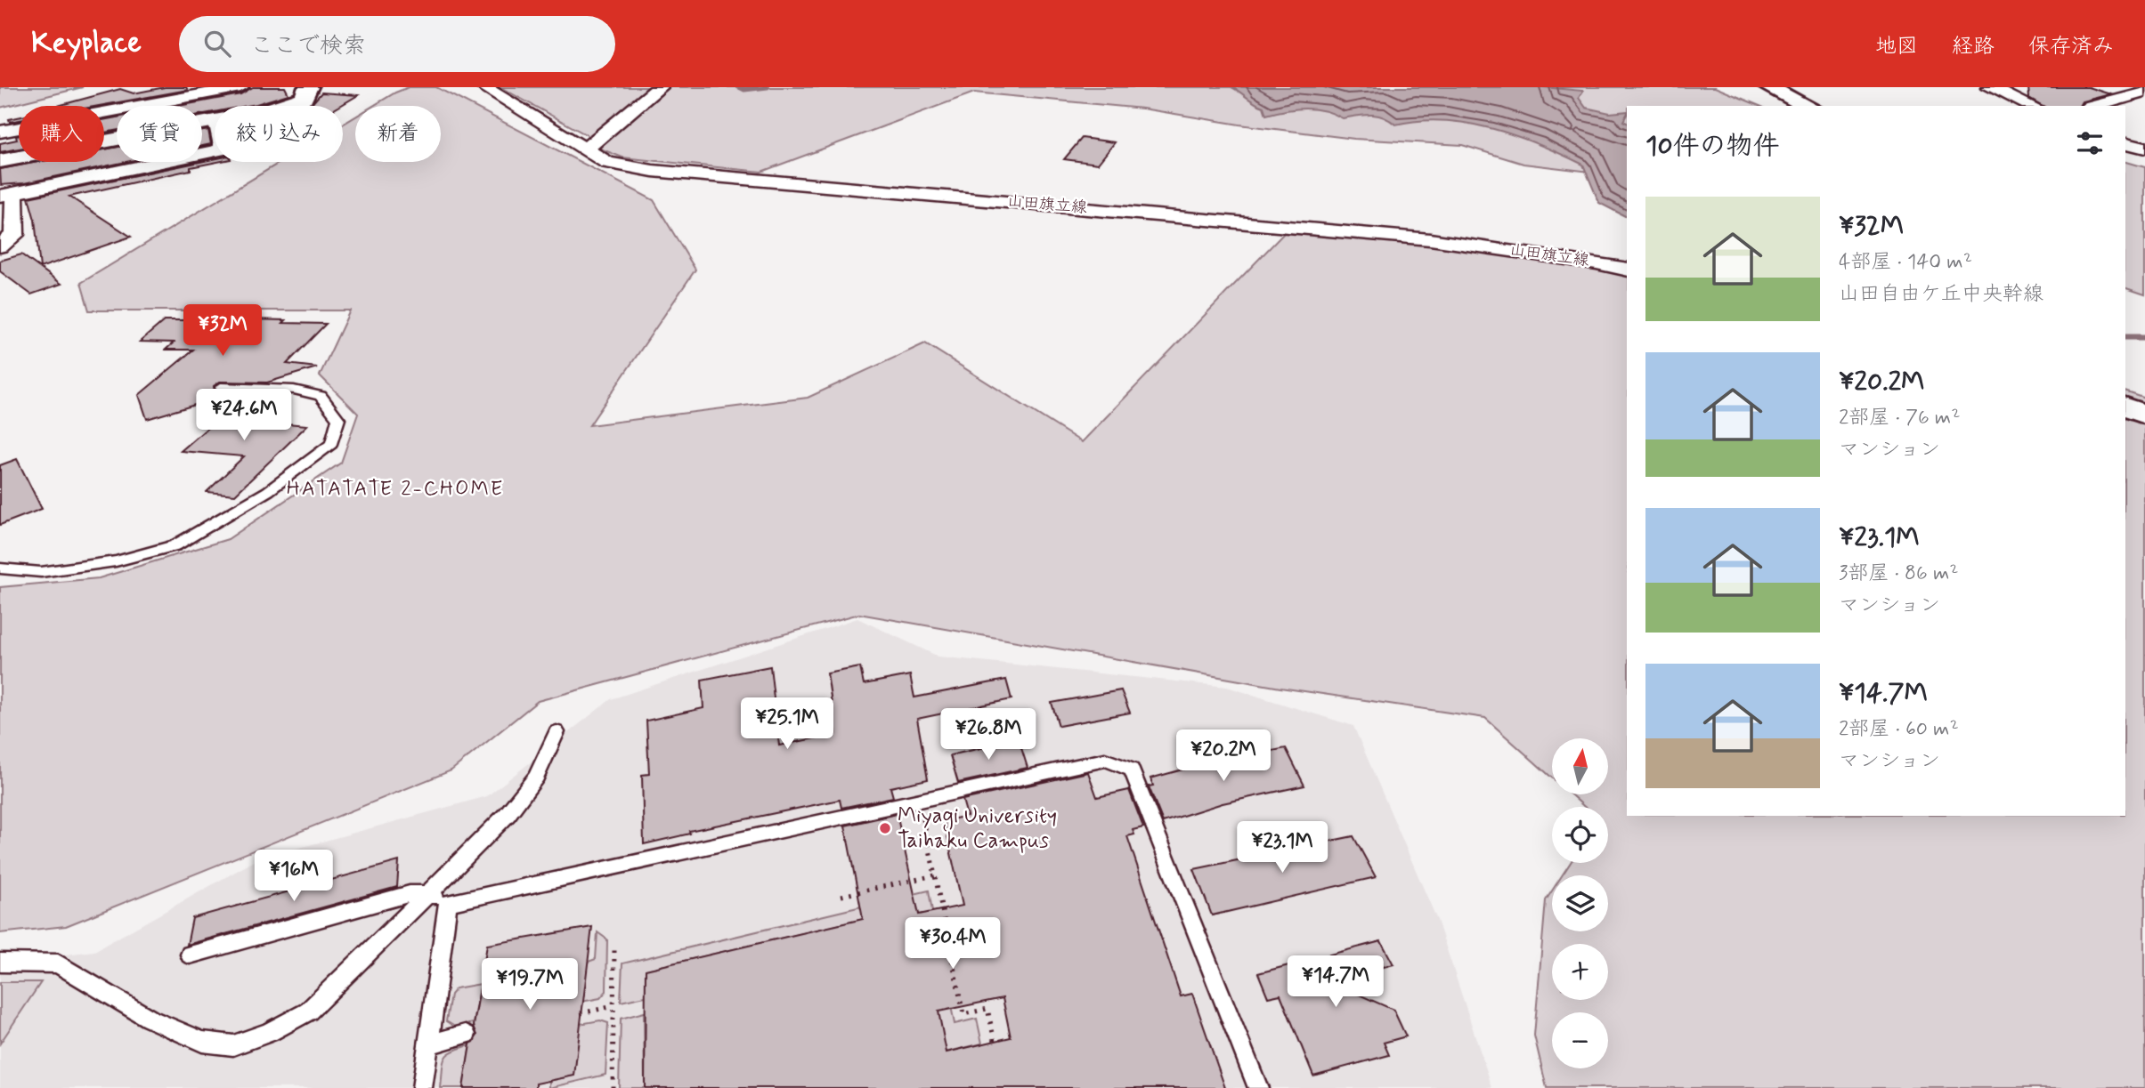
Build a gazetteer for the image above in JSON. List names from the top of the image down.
{
  "streets": {
    "street": ["山田旗立線"]
  },
  "districts": ["HATATATE 2-CHOME"],
  "places": ["Miyagi University Taihaku Campus"],
  "north": "top",
  "page": {
    "header": "Keyplace",
    "search": "ここで検索",
    "nav": ["地図", "経路", "保存済み"],
    "chip": [
      "購入",
      "賃貸",
      "絞り込み",
      "新着"
    ],
    "heading": "10件の物件",
    "list": [
      {
        "name": "¥32M",
        "note": "4部屋 · 140 m² · 山田自由ケ丘中央幹線"
      },
      {
        "name": "¥20.2M",
        "note": "2部屋 · 76 m² · マンション"
      },
      {
        "name": "¥23.1M",
        "note": "3部屋 · 86 m² · マンション"
      },
      {
        "name": "¥14.7M",
        "note": "2部屋 · 60 m² · マンション"
      }
    ],
    "price": [
      "¥32M",
      "¥24.6M",
      "¥25.1M",
      "¥26.8M",
      "¥20.2M",
      "¥23.1M",
      "¥16M",
      "¥30.4M",
      "¥14.7M",
      "¥19.7M"
    ],
    "map_buttons": ["+", "−"]
  }
}
